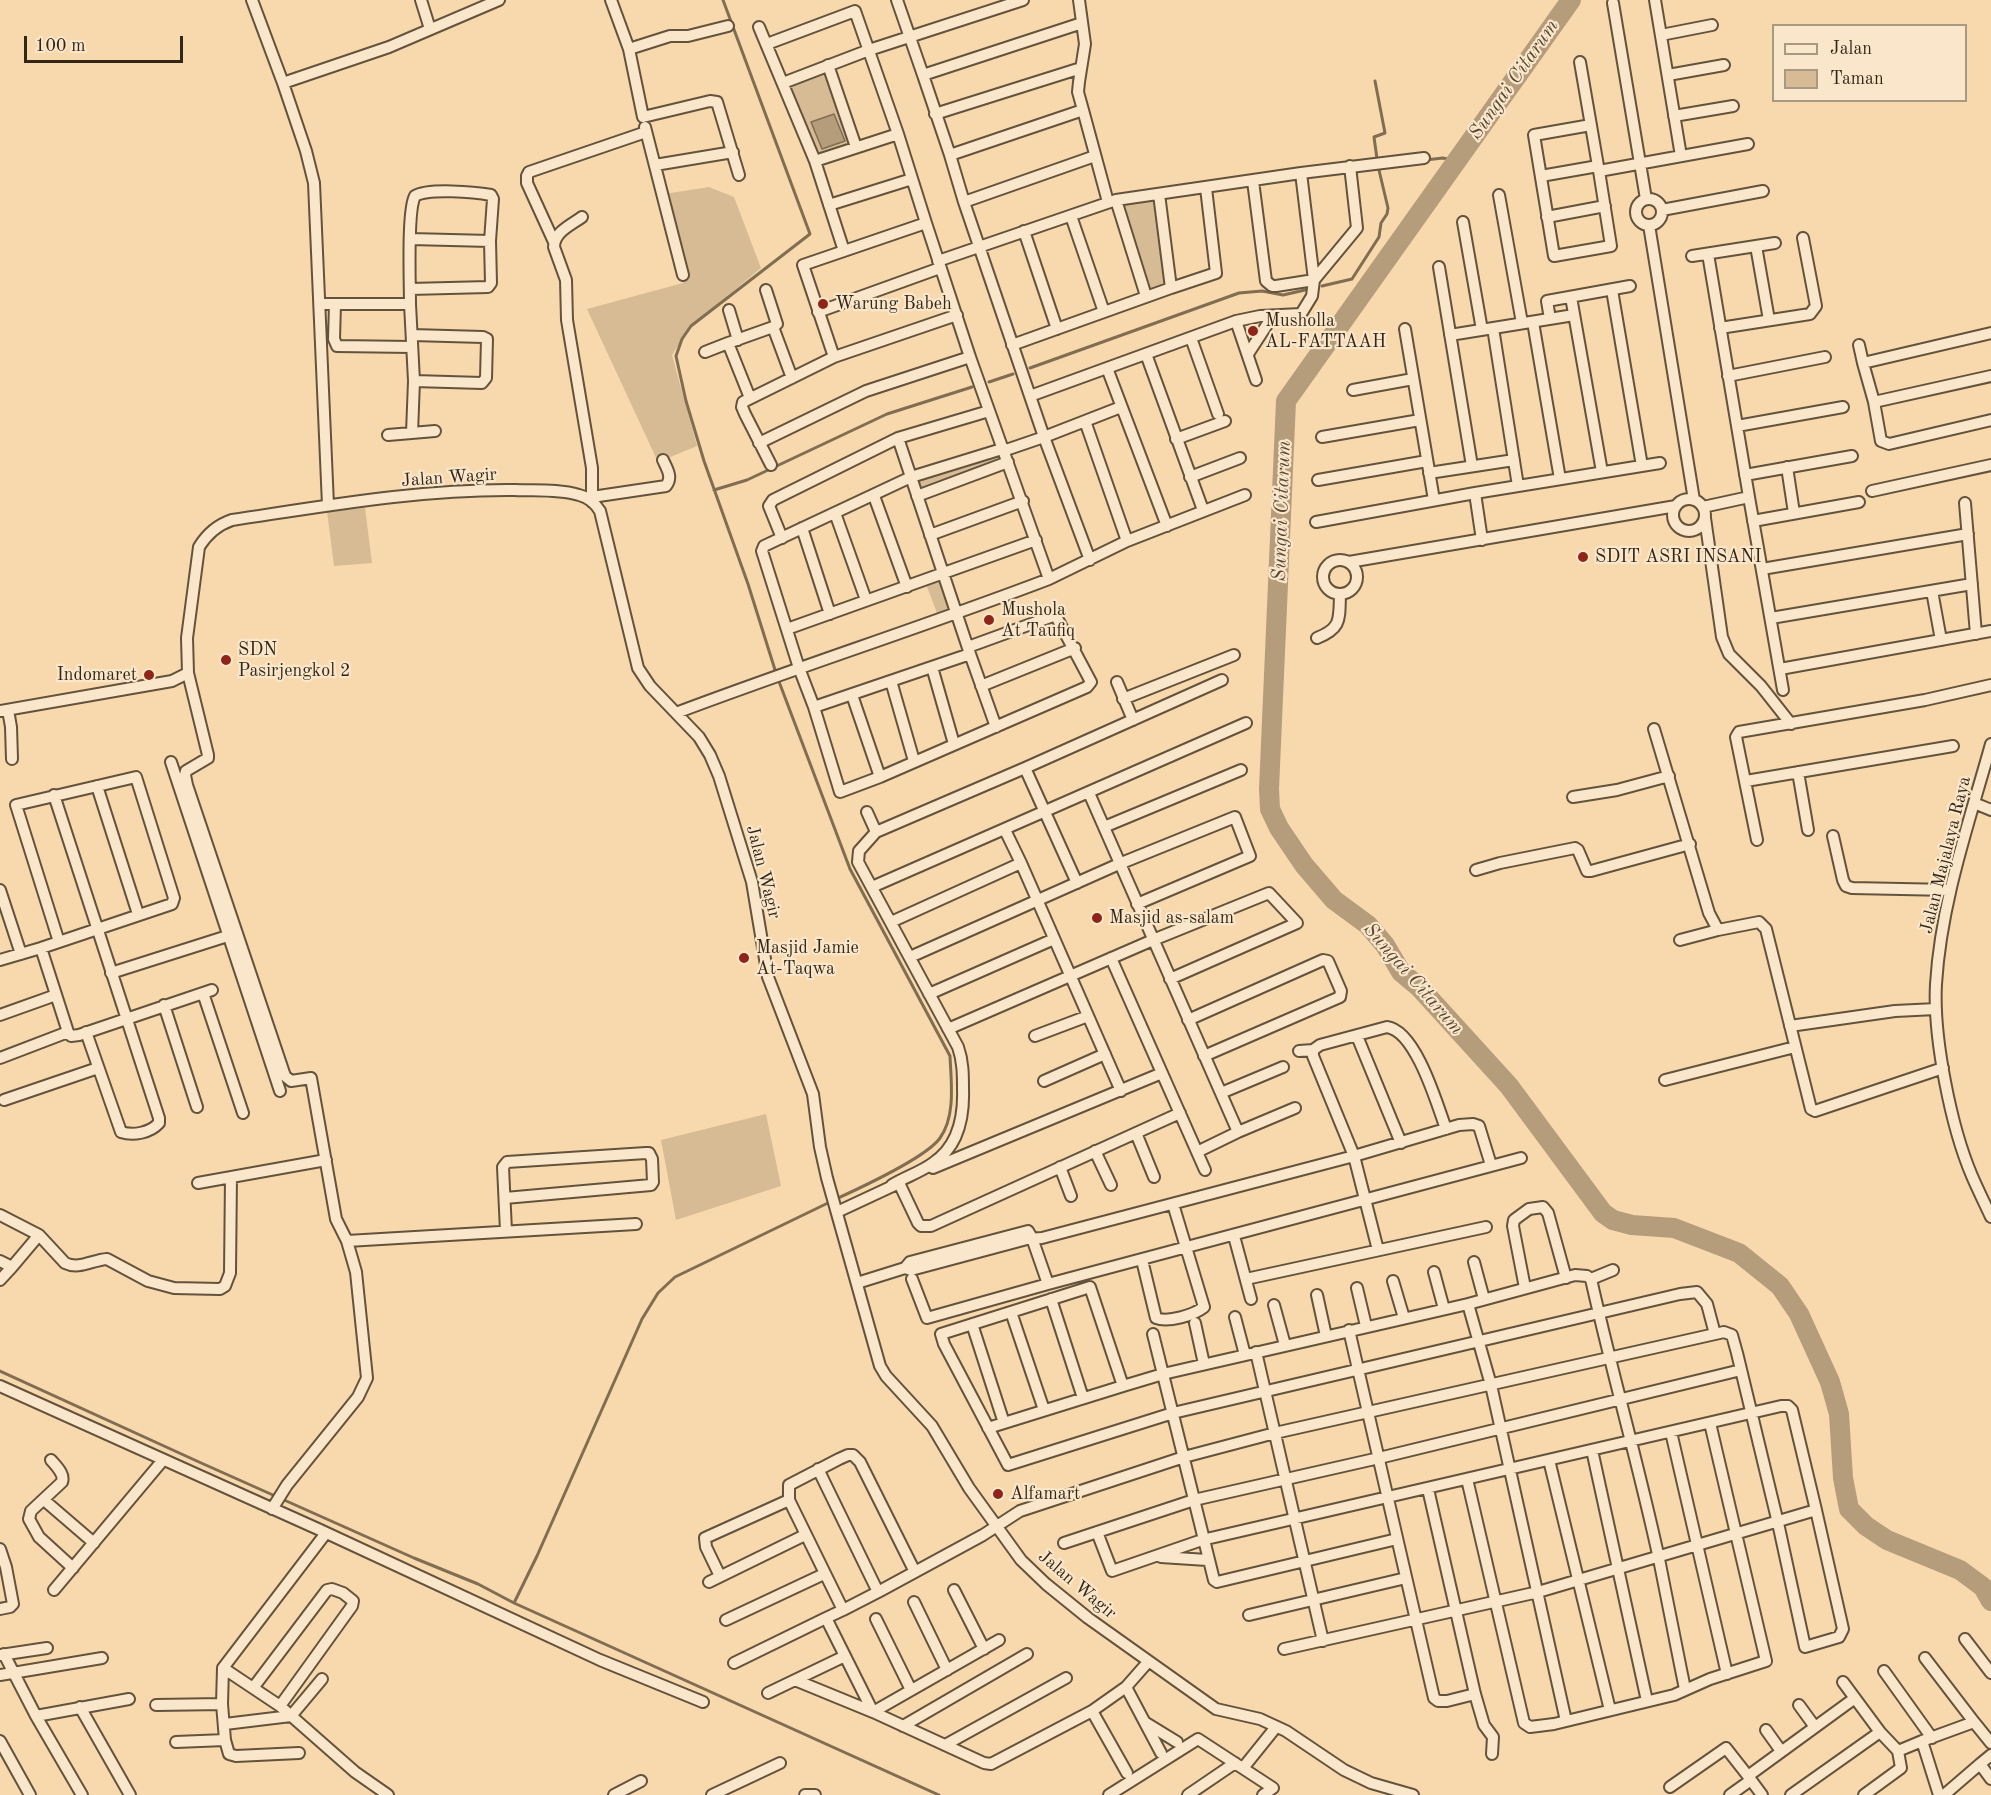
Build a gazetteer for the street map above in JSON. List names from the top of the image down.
{
  "streets": {
    "street": ["Jalan Wagir", "Jalan Majalaya Raya"]
  },
  "water": ["Sungai Citarum"],
  "places": [
    "Warung Babeh",
    "Musholla AL-FATTAAH",
    "SDIT ASRI INSANI",
    "Mushola At Taufiq",
    "SDN Pasirjengkol 2",
    "Indomaret",
    "Masjid as-salam",
    "Masjid Jamie At-Taqwa",
    "Alfamart"
  ],
  "legend": ["Jalan", "Taman"],
  "scale_bar": "100 m"
}
